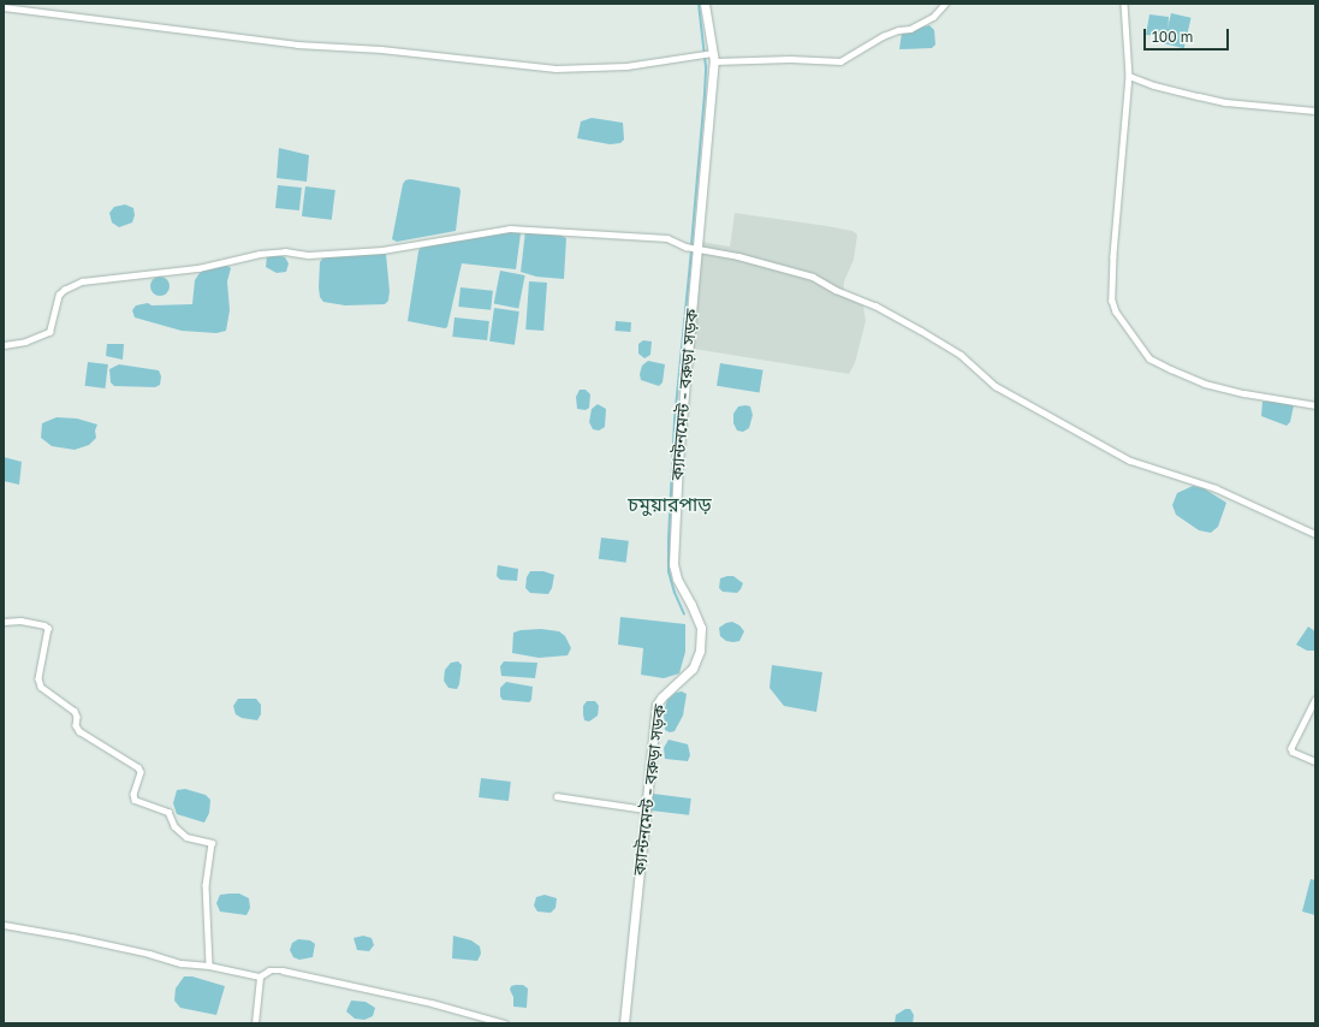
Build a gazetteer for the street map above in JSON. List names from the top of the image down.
{
  "streets": {
    "main road": ["ক্যান্টনমেন্ট - বরুড়া সড়ক"]
  },
  "districts": ["চমুয়ারপাড়"],
  "scale_bar": "100 m"
}
